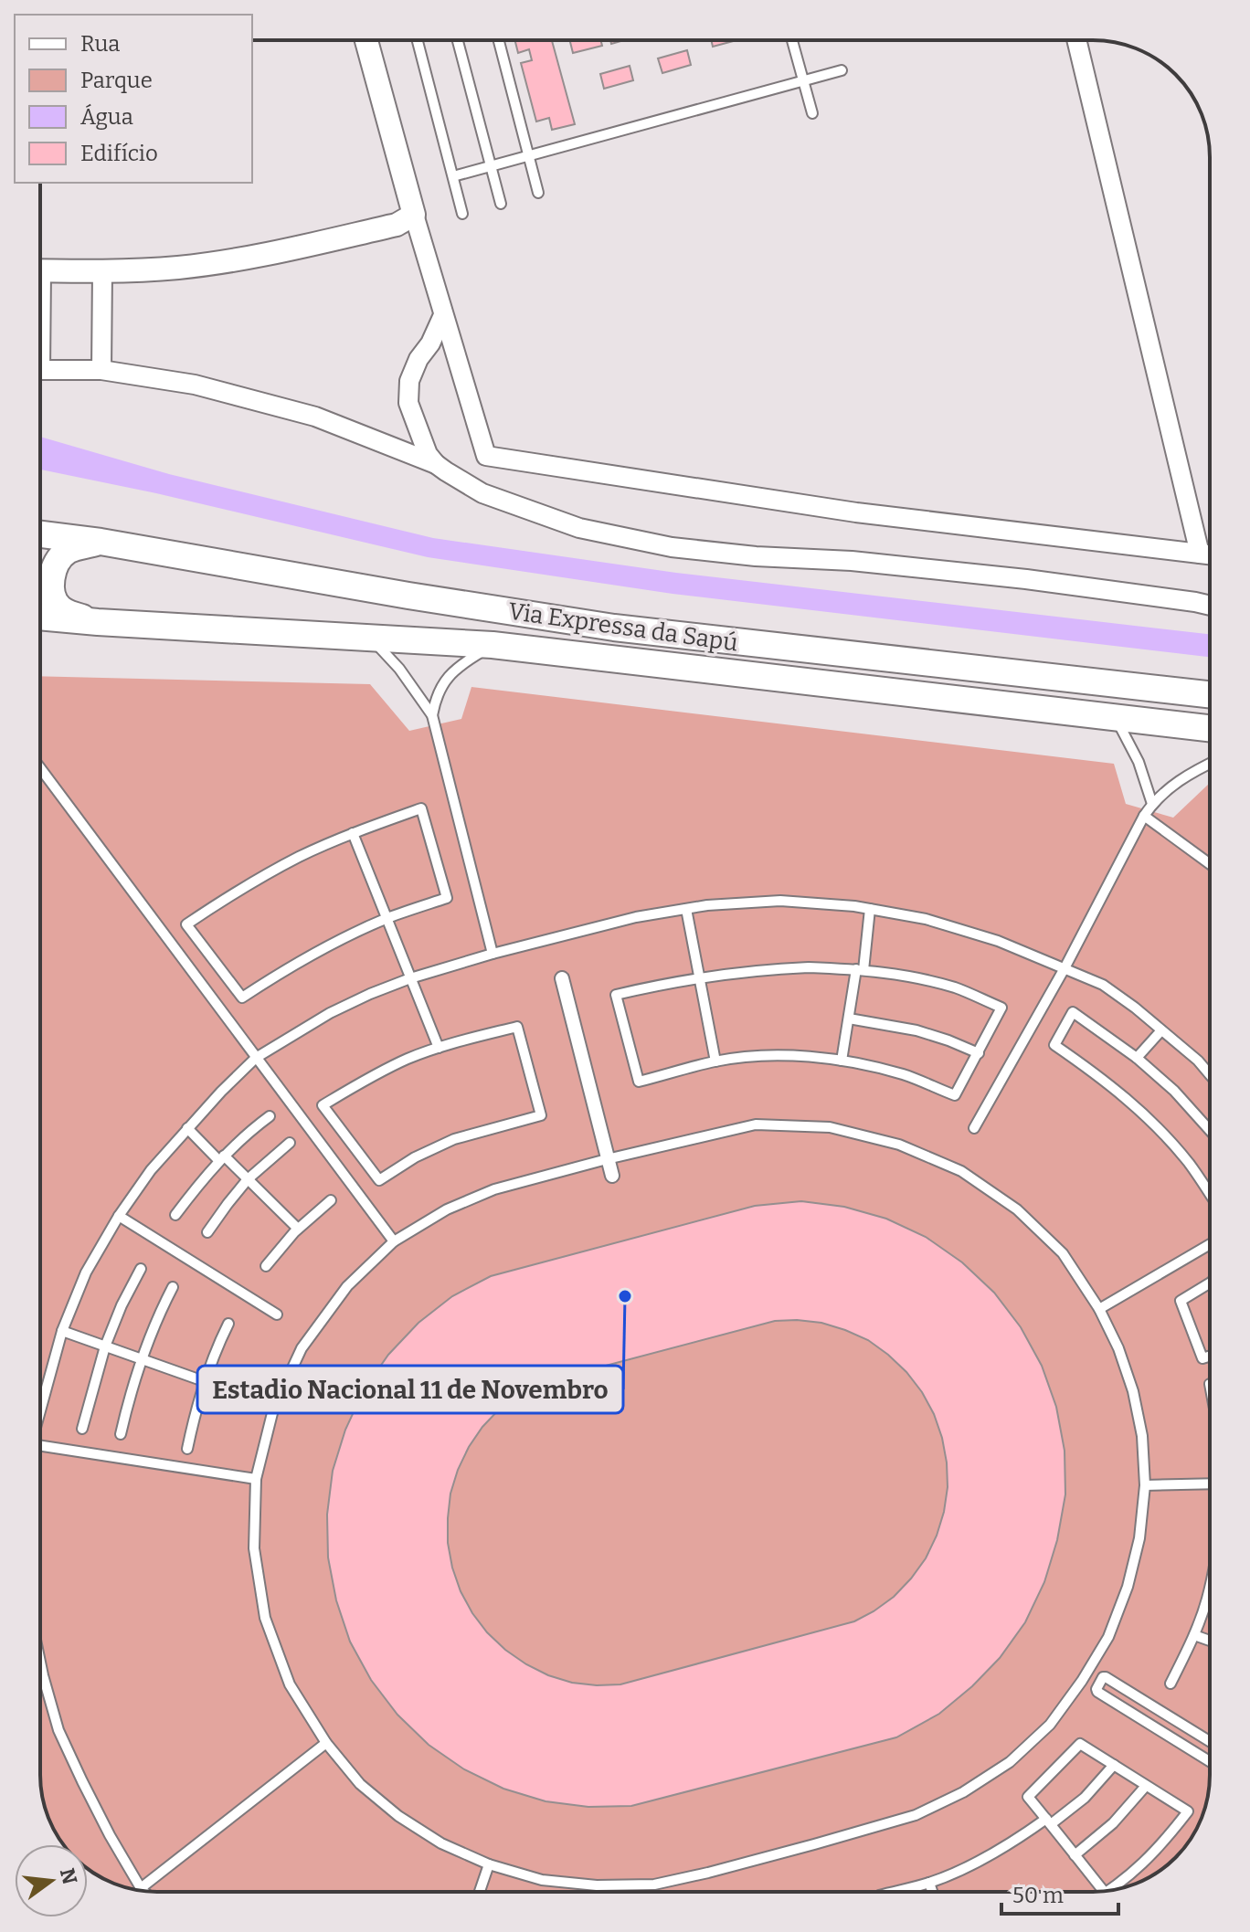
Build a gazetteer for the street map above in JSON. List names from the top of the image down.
{
  "streets": {
    "main road": ["Via Expressa da Sapú"]
  },
  "places": ["Estadio Nacional 11 de Novembro"],
  "legend": [
    "Rua",
    "Parque",
    "Água",
    "Edifício"
  ],
  "scale_bar": "50 m",
  "north": "right"
}
